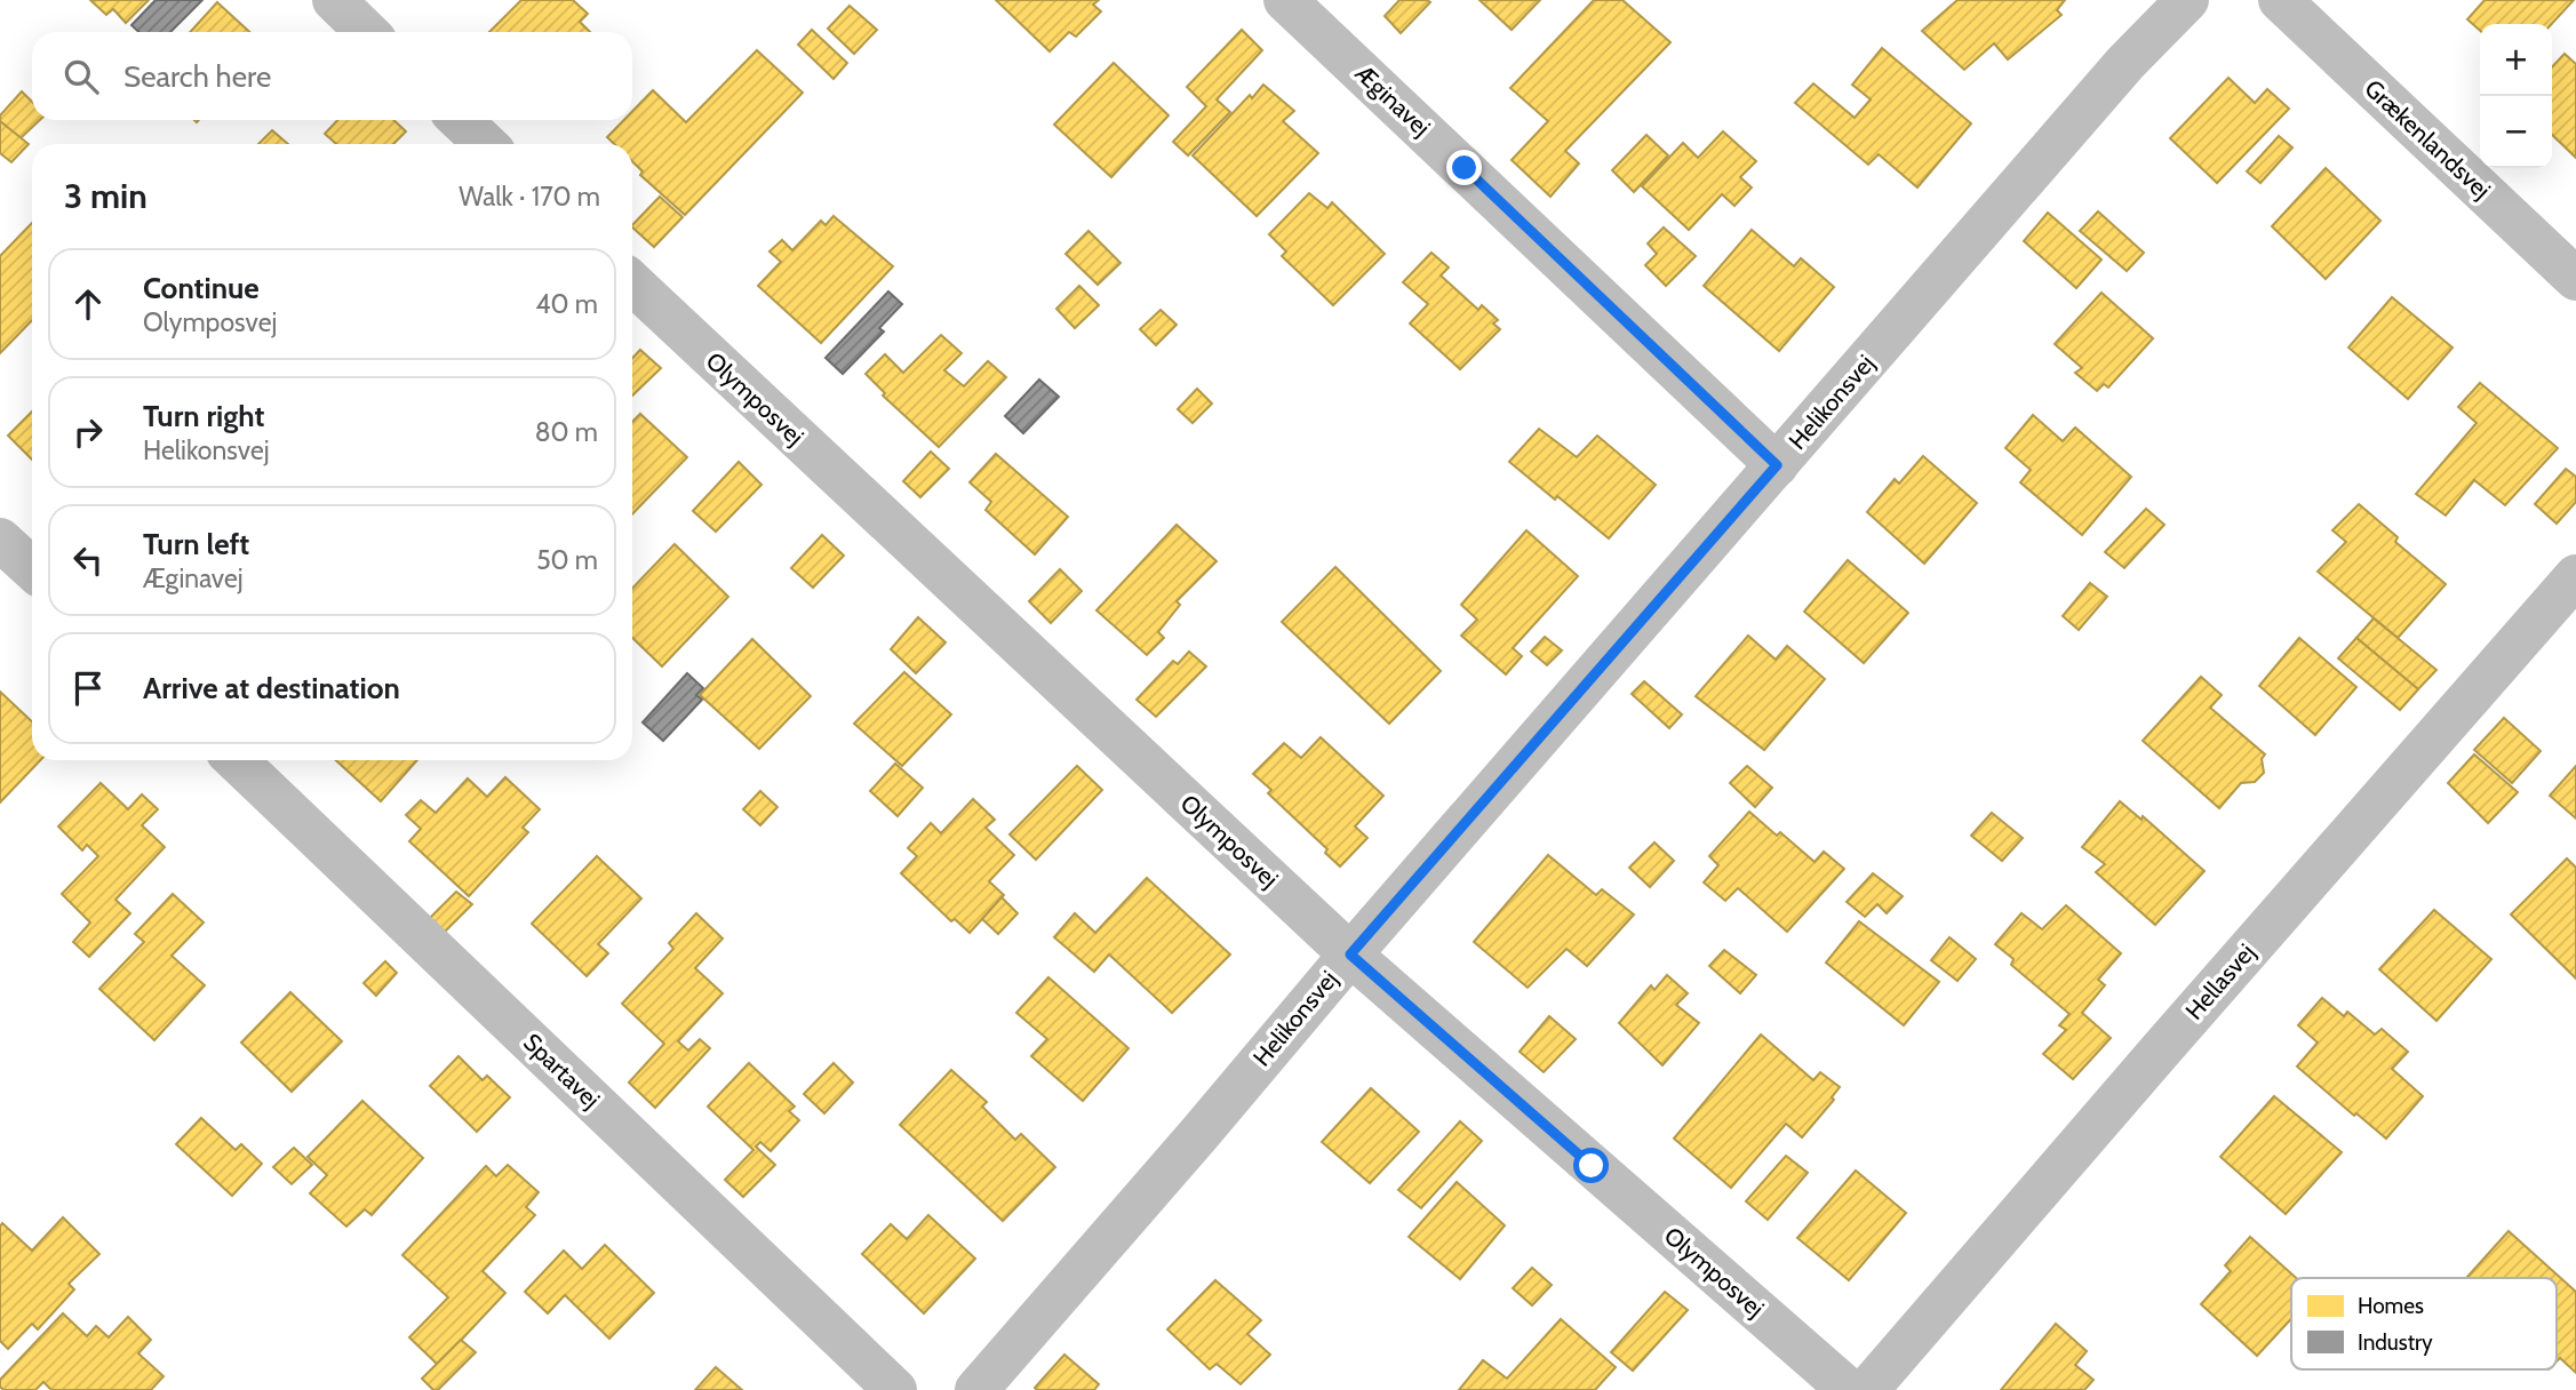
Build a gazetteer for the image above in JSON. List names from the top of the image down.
{
  "streets": {
    "street": [
      "Æginavej",
      "Grækenlandsvej",
      "Olymposvej",
      "Helikonsvej",
      "Hellasvej",
      "Spartavej"
    ]
  },
  "crossings": [
    ["Æginavej", "Helikonsvej"],
    ["Olymposvej", "Helikonsvej"]
  ],
  "legend": ["Homes", "Industry"],
  "page": {
    "map_buttons": ["+", "−"],
    "search": "Search here",
    "heading": ["3 min", "Walk · 170 m"],
    "list": [
      ["Continue", "Olymposvej", "40 m"],
      ["Turn right", "Helikonsvej", "80 m"],
      ["Turn left", "Æginavej", "50 m"],
      "Arrive at destination"
    ]
  }
}
